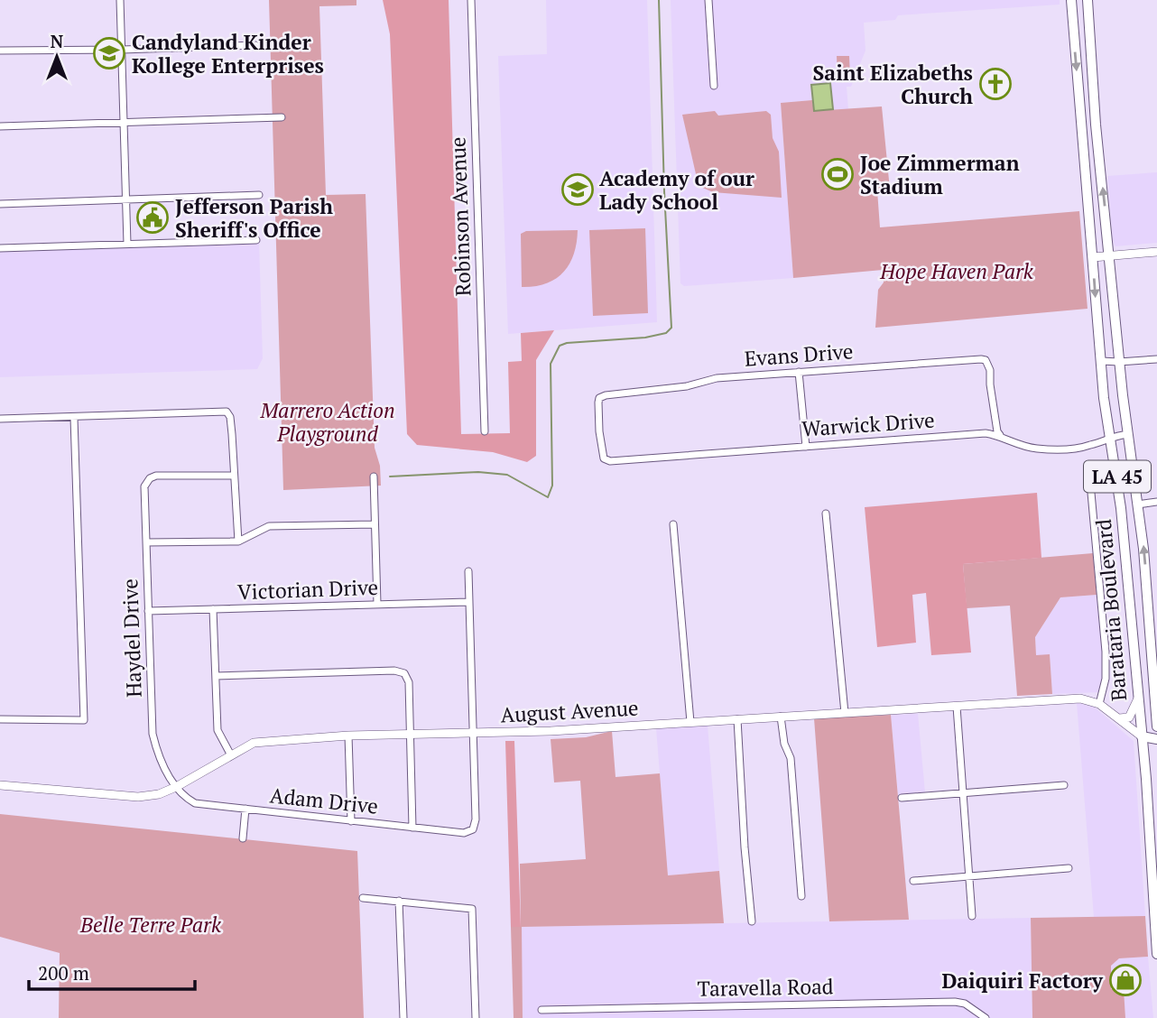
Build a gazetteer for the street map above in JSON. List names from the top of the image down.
{
  "streets": {
    "main road": ["LA 45", "Barataria Boulevard"],
    "street": [
      "Robinson Avenue",
      "Evans Drive",
      "Warwick Drive",
      "Victorian Drive",
      "Haydel Drive",
      "August Avenue",
      "Adam Drive",
      "Taravella Road"
    ]
  },
  "crossings": [
    ["Evans Drive", "Warwick Drive"],
    ["Warwick Drive", "Barataria Boulevard"],
    ["Victorian Drive", "Haydel Drive"],
    ["Barataria Boulevard", "August Avenue"],
    ["Haydel Drive", "August Avenue"],
    ["Haydel Drive", "Adam Drive"],
    ["August Avenue", "Adam Drive"]
  ],
  "parks": ["Hope Haven Park", "Marrero Action Playground", "Belle Terre Park"],
  "places": {
    "school or university": ["Candyland Kinder Kollege Enterprises", "Academy of our Lady School"],
    "church": ["Saint Elizabeths Church"],
    "sports": ["Joe Zimmerman Stadium"],
    "public building": ["Jefferson Parish Sheriff's Office"],
    "shop": ["Daiquiri Factory"]
  },
  "scale_bar": "200 m",
  "north": "top"
}
